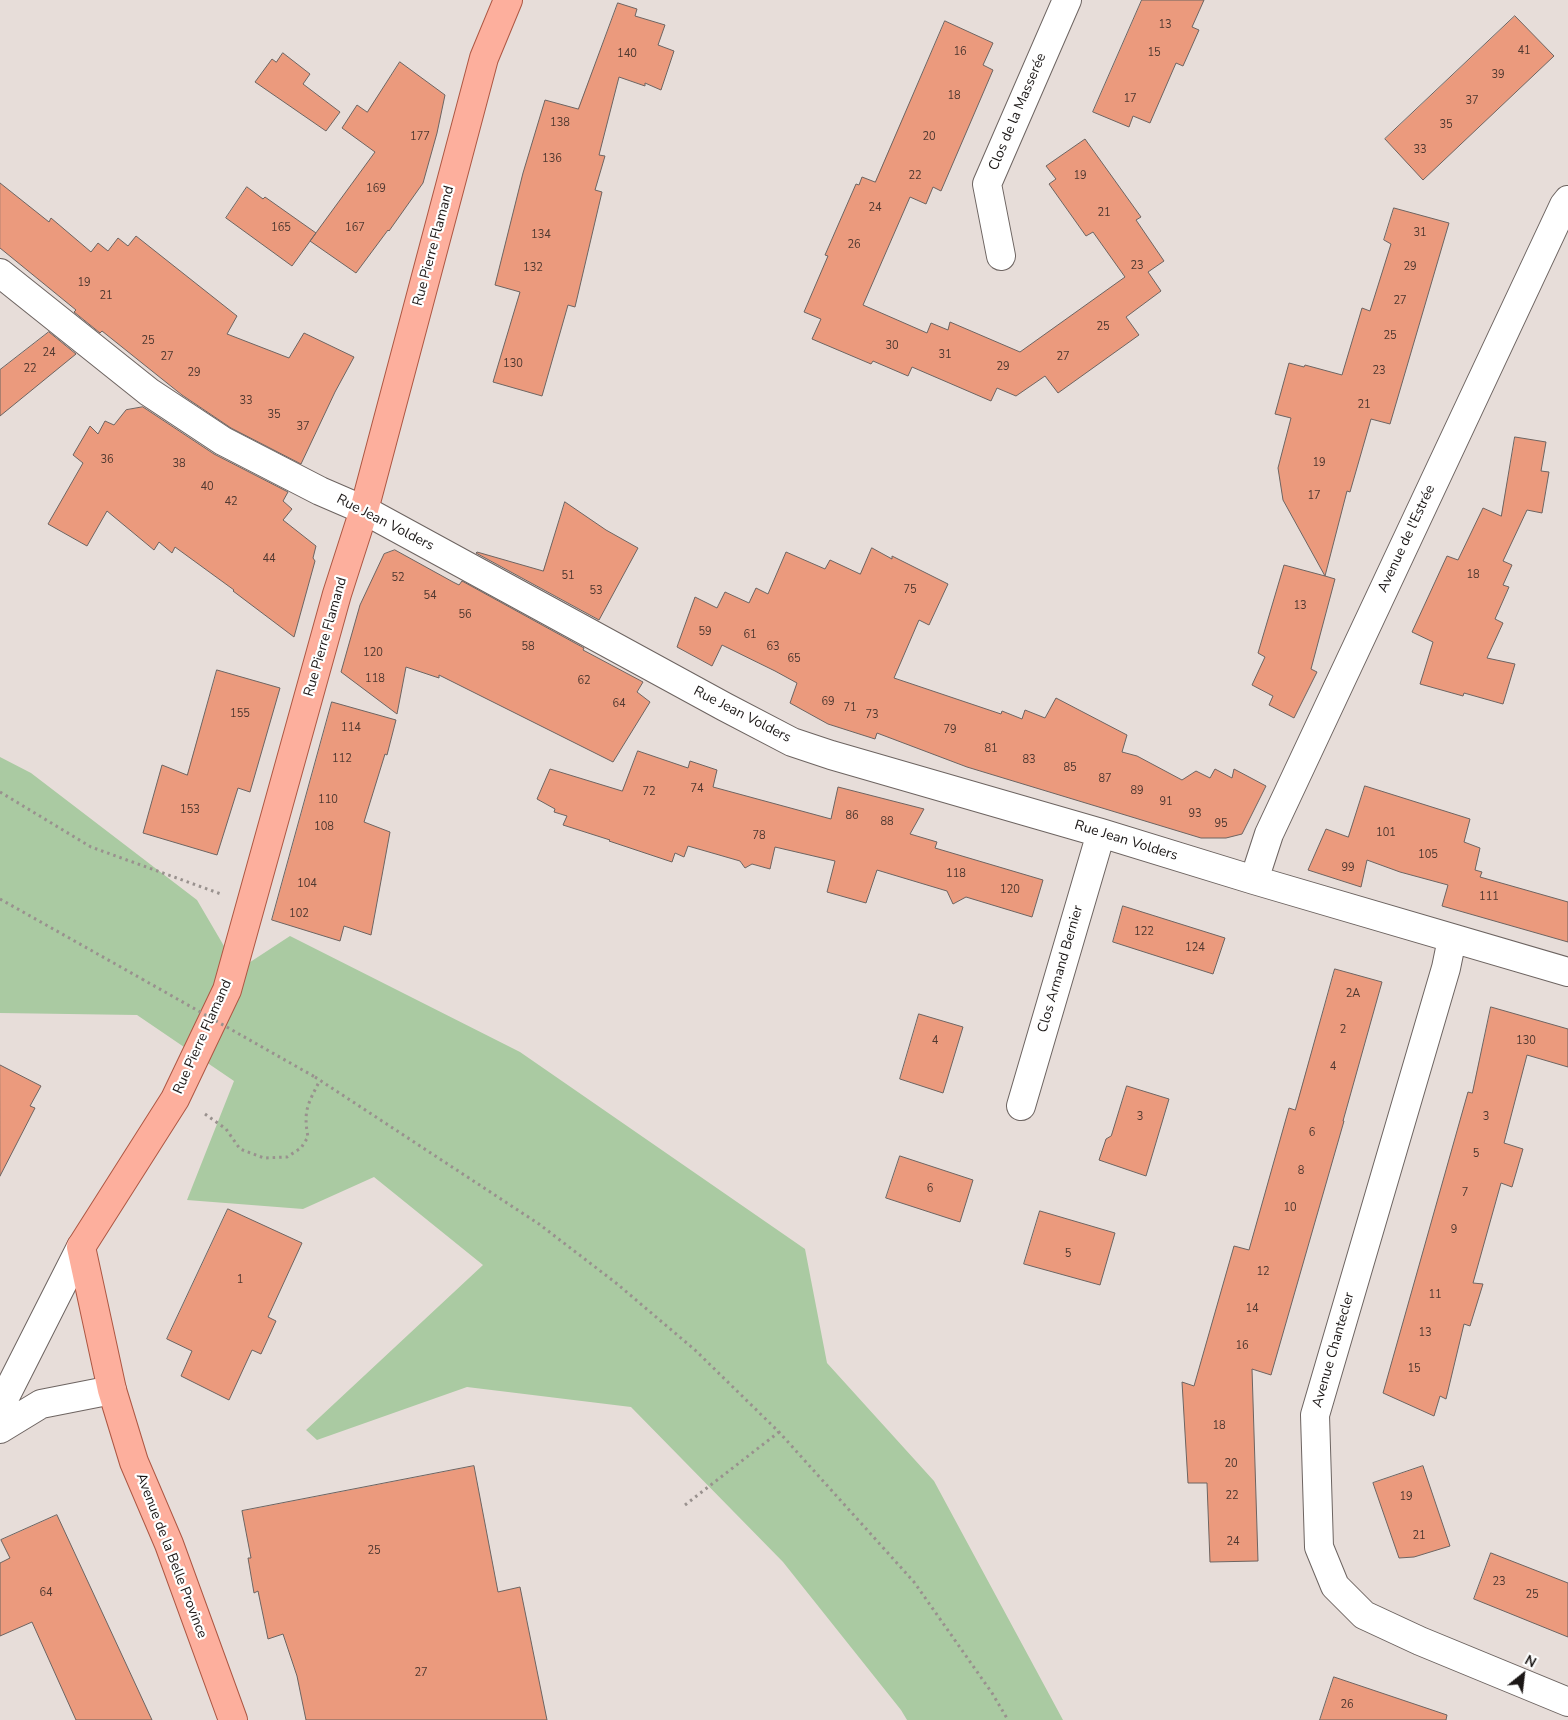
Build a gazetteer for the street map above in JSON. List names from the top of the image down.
{
  "streets": {
    "main road": ["Rue Pierre Flamand", "Avenue de la Belle Province"],
    "street": [
      "Clos de la Masserée",
      "Rue Jean Volders",
      "Avenue de l'Estrée",
      "Clos Armand Bernier",
      "Avenue Chantecler"
    ]
  },
  "crossings": [
    ["Rue Pierre Flamand", "Rue Jean Volders"],
    ["Rue Jean Volders", "Avenue de l'Estrée"],
    ["Rue Jean Volders", "Clos Armand Bernier"],
    ["Rue Jean Volders", "Avenue Chantecler"]
  ],
  "house_numbers": [
    "13",
    "41",
    "16",
    "15",
    "140",
    "39",
    "18",
    "17",
    "37",
    "138",
    "35",
    "177",
    "20",
    "33",
    "136",
    "22",
    "19",
    "169",
    "24",
    "21",
    "165",
    "167",
    "31",
    "134",
    "26",
    "23",
    "29",
    "132",
    "19",
    "21",
    "27",
    "25",
    "25",
    "25",
    "30",
    "24",
    "31",
    "27",
    "27",
    "130",
    "29",
    "22",
    "23",
    "29",
    "33",
    "21",
    "35",
    "37",
    "36",
    "19",
    "38",
    "40",
    "17",
    "42",
    "44",
    "18",
    "51",
    "52",
    "75",
    "53",
    "54",
    "13",
    "56",
    "59",
    "61",
    "58",
    "63",
    "120",
    "65",
    "118",
    "62",
    "69",
    "64",
    "71",
    "155",
    "73",
    "114",
    "79",
    "81",
    "112",
    "83",
    "85",
    "87",
    "74",
    "89",
    "72",
    "110",
    "91",
    "153",
    "93",
    "86",
    "88",
    "95",
    "108",
    "101",
    "78",
    "105",
    "99",
    "118",
    "104",
    "120",
    "111",
    "102",
    "122",
    "124",
    "2A",
    "2",
    "4",
    "130",
    "4",
    "3",
    "3",
    "6",
    "5",
    "8",
    "6",
    "7",
    "10",
    "9",
    "5",
    "12",
    "1",
    "11",
    "14",
    "13",
    "16",
    "15",
    "18",
    "20",
    "22",
    "19",
    "21",
    "24",
    "25",
    "23",
    "64",
    "25",
    "27",
    "26"
  ],
  "north": "top right"
}
